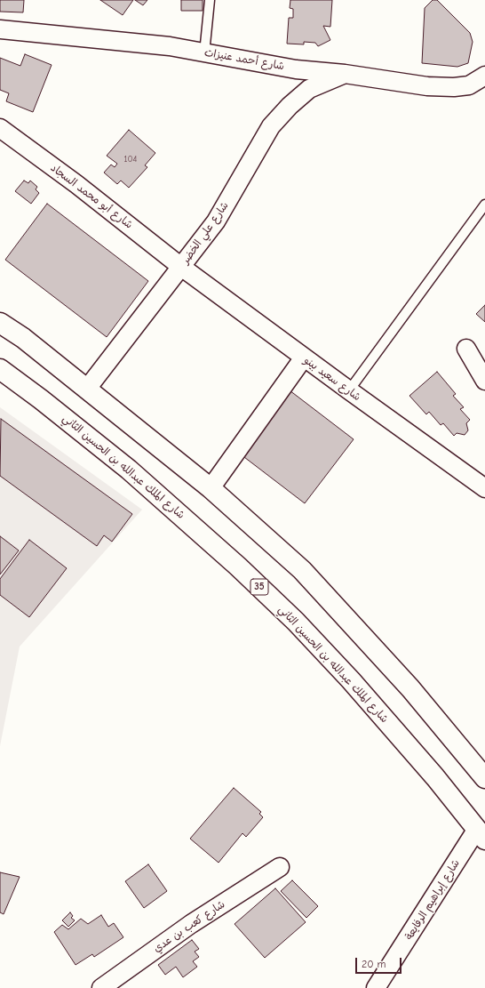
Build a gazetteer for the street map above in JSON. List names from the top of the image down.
{
  "streets": {
    "highway": ["شارع الملك عبدالله بن الحسين الثاني", "35"],
    "street": [
      "شارع أحمد عنيزات",
      "شارع أبو محمد السجاد",
      "شارع علي الخضر",
      "شارع سعيد بينو",
      "شارع إبراهيم الرفايعة",
      "شارع كعب بن عدي"
    ]
  },
  "crossings": [
    ["شارع أحمد عنيزات", "شارع علي الخضر"],
    ["شارع أبو محمد السجاد", "شارع علي الخضر"],
    ["شارع أبو محمد السجاد", "شارع سعيد بينو"],
    ["شارع علي الخضر", "شارع سعيد بينو"],
    ["شارع الملك عبدالله بن الحسين الثاني", "شارع إبراهيم الرفايعة"]
  ],
  "house_numbers": ["104"],
  "scale_bar": "20 m"
}
